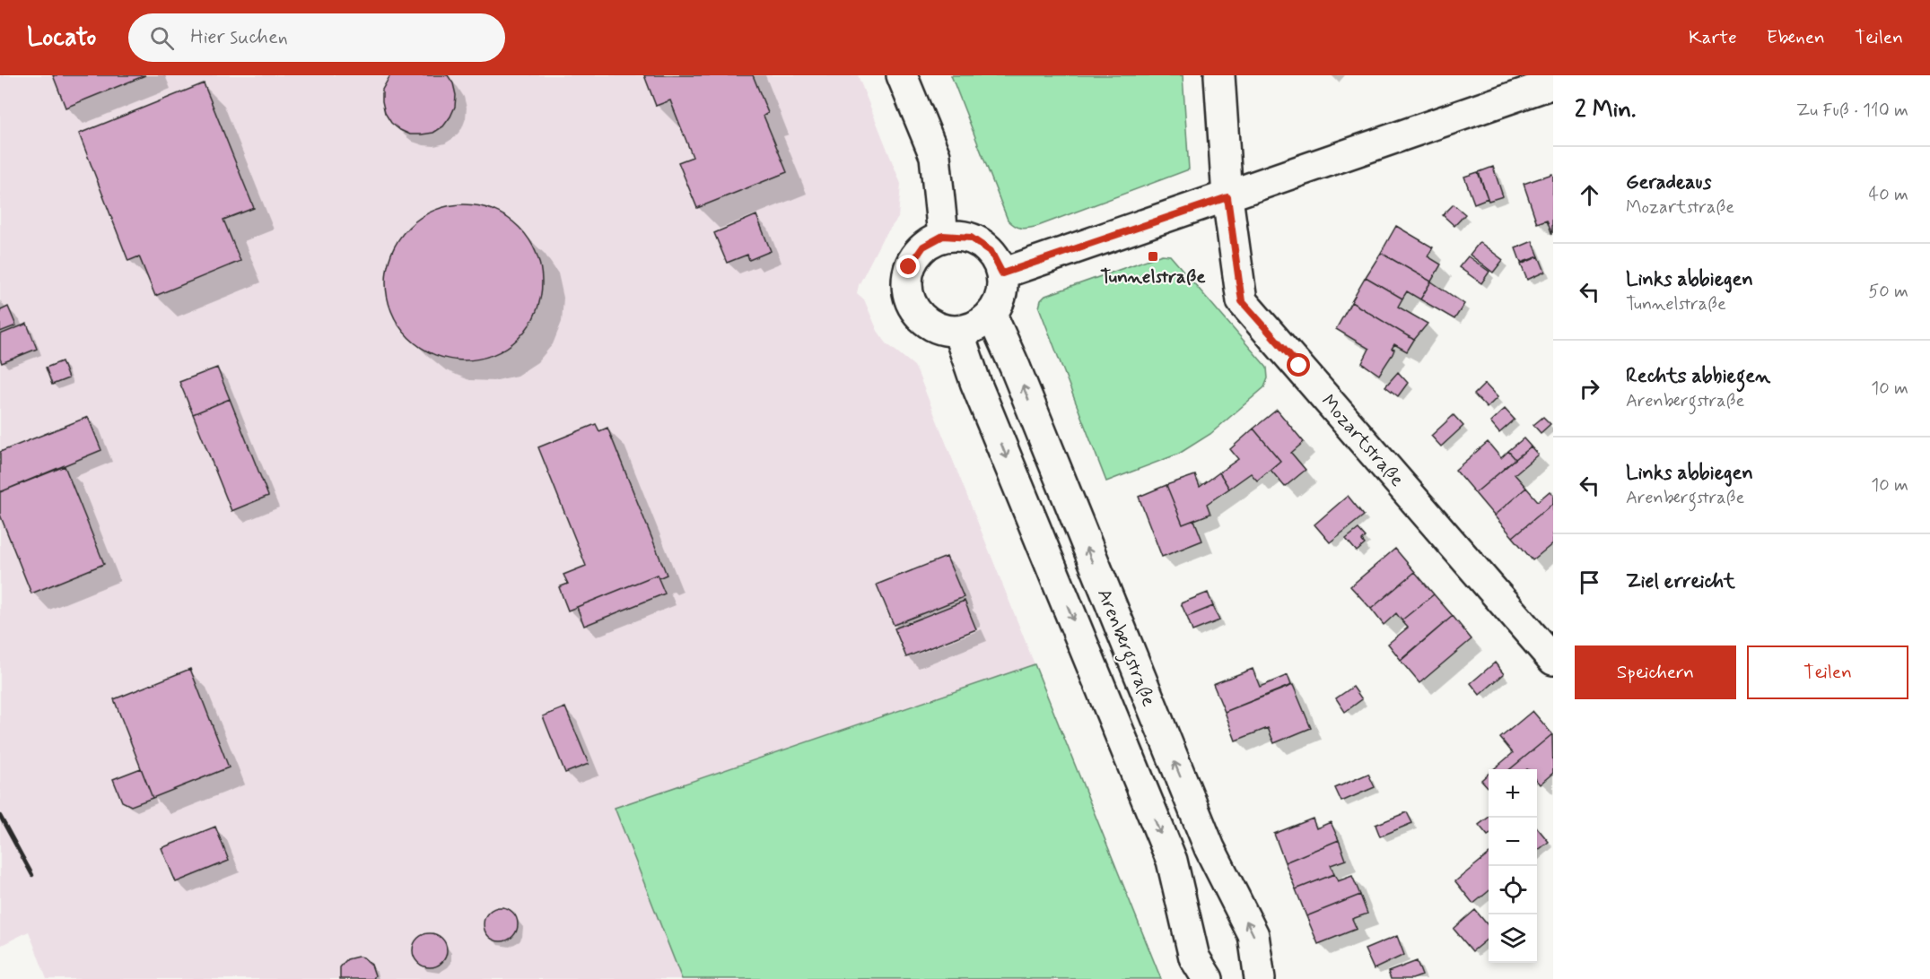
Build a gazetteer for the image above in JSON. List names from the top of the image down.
{
  "streets": {
    "street": ["Mozartstraße", "Arenbergstraße"]
  },
  "places": {
    "transit": ["Tunnelstraße"]
  },
  "page": {
    "header": "Locato",
    "search": "Hier suchen",
    "nav": ["Karte", "Ebenen", "Teilen"],
    "heading": ["2 Min.", "Zu Fuß · 110 m"],
    "list": [
      ["Geradeaus", "Mozartstraße", "40 m"],
      ["Links abbiegen", "Tunnelstraße", "50 m"],
      ["Rechts abbiegen", "Arenbergstraße", "10 m"],
      ["Links abbiegen", "Arenbergstraße", "10 m"],
      "Ziel erreicht"
    ],
    "buttons": ["Speichern", "Teilen"],
    "map_buttons": ["+", "−"]
  }
}
